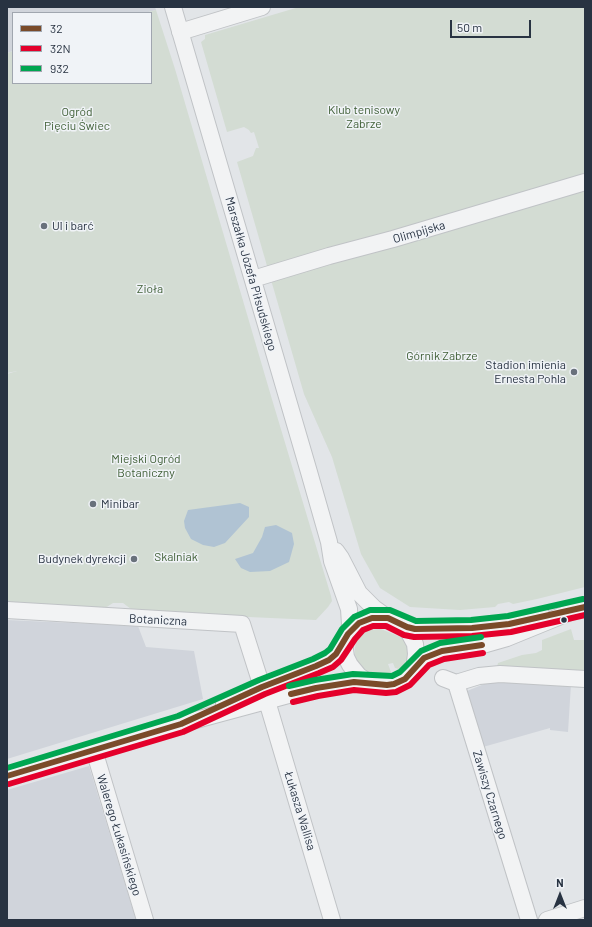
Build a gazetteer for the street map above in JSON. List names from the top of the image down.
{
  "streets": {
    "street": [
      "Olimpijska",
      "Marszałka Józefa Piłsudskiego",
      "Botaniczna",
      "Zawiszy Czarnego",
      "Łukasza Wallisa",
      "Walerego Łukasińskiego"
    ]
  },
  "crossings": [
    ["Olimpijska", "Marszałka Józefa Piłsudskiego"],
    ["Botaniczna", "Łukasza Wallisa"]
  ],
  "parks": [
    "Klub tenisowy Zabrze",
    "Ogród Pięciu Świec",
    "Zioła",
    "Górnik Zabrze",
    "Miejski Ogród Botaniczny",
    "Skalniak"
  ],
  "places": [
    "Ul i barć",
    "Stadion imienia Ernesta Pohla",
    "Minibar",
    "Budynek dyrekcji"
  ],
  "lines": ["transit line 932", "transit line 32", "transit line 32N"],
  "legend": ["32", "32N", "932"],
  "scale_bar": "50 m",
  "north": "top"
}
